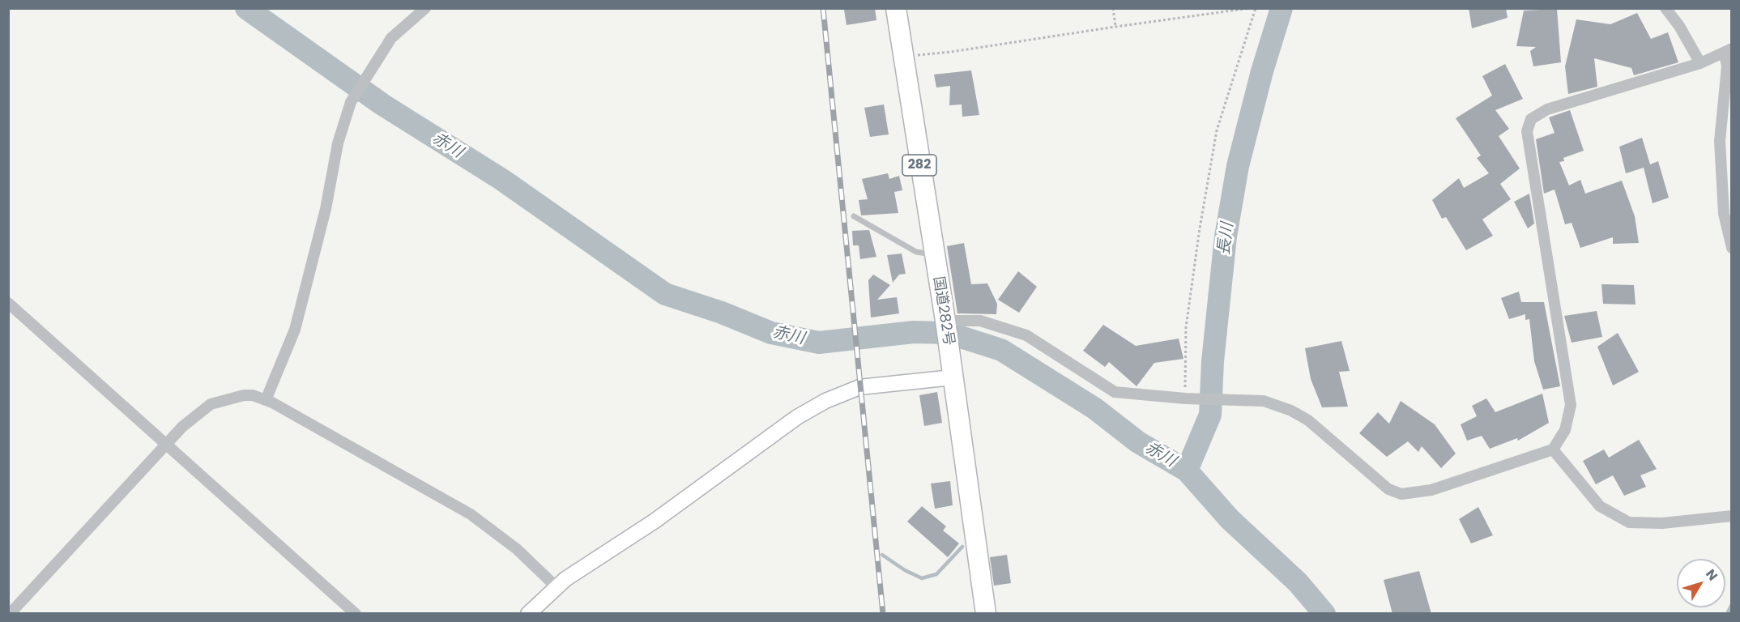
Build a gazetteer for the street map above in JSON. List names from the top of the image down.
{
  "streets": {
    "highway": ["282", "国道282号"]
  },
  "water": ["赤川", "長川"],
  "north": "top right"
}
